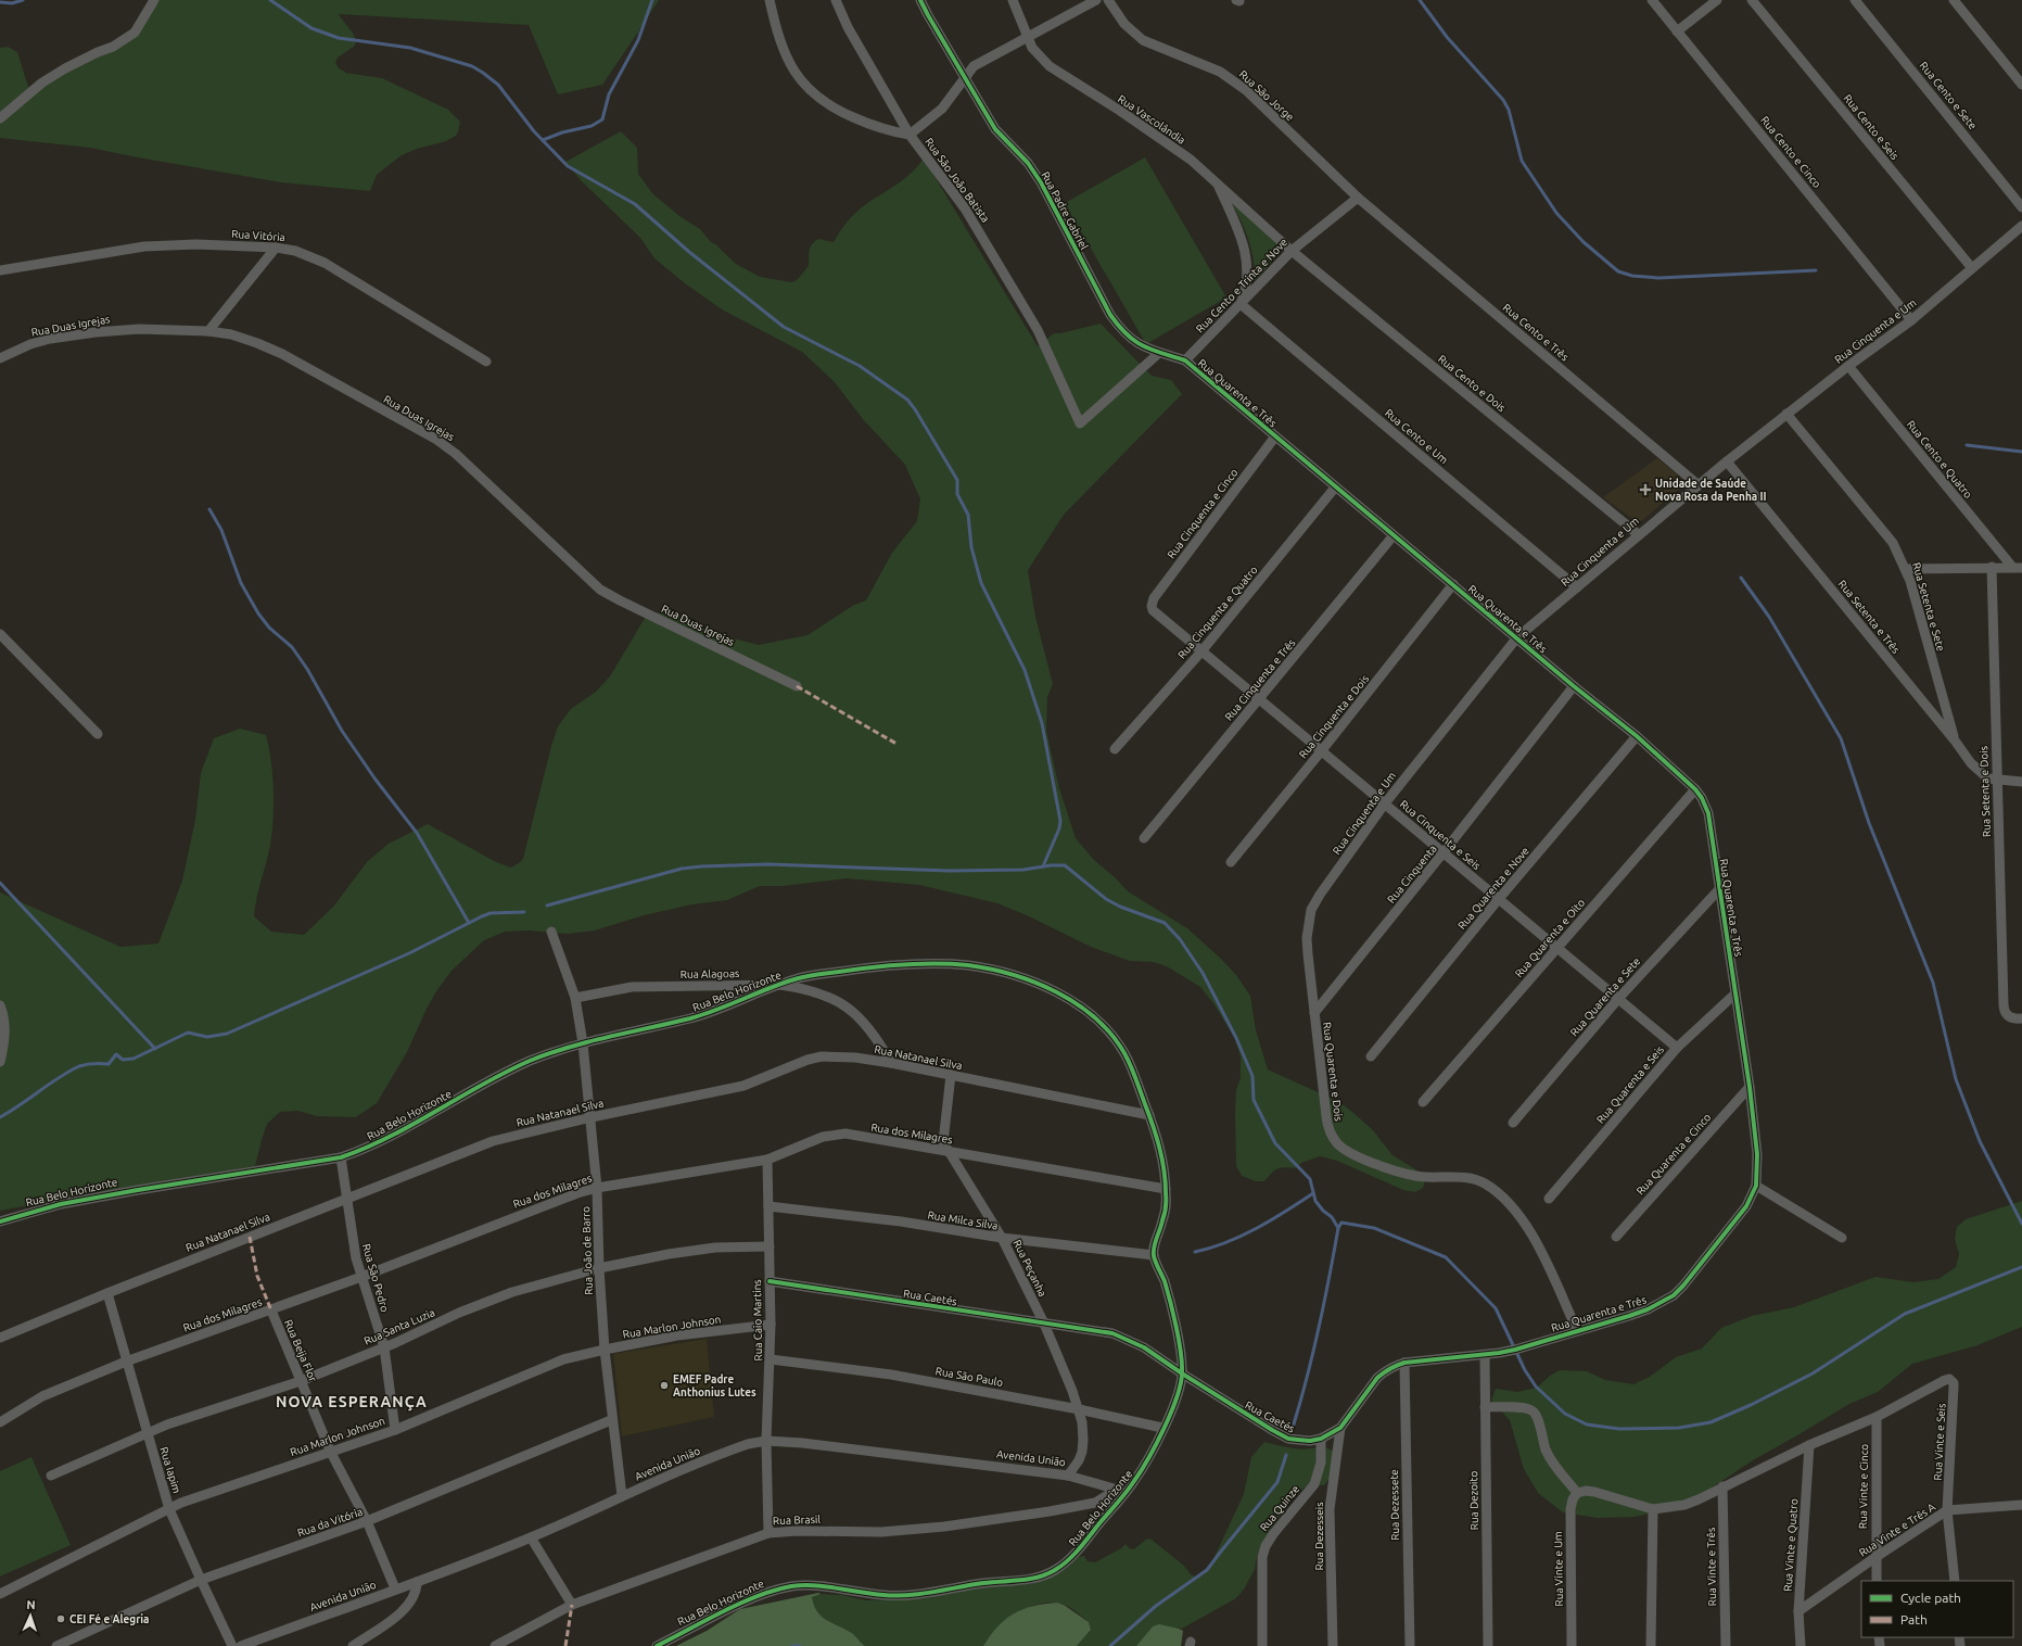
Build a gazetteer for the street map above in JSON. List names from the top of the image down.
{
  "streets": {
    "street": [
      "Rua São Jorge",
      "Rua Cento e Sete",
      "Rua Vascolândia",
      "Rua Cento e Seis",
      "Rua Cento e Cinco",
      "Rua São João Batista",
      "Rua Padre Gabriel",
      "Rua Vitória",
      "Rua Cento e Trinta e Nove",
      "Rua Duas Igrejas",
      "Rua Cinquenta e Um",
      "Rua Cento e Três",
      "Rua Cento e Dois",
      "Rua Quarenta e Três",
      "Rua Cento e Um",
      "Rua Cento e Quatro",
      "Rua Cinquenta e Cinco",
      "Rua Setenta e Sete",
      "Rua Cinquenta e Quatro",
      "Rua Setenta e Três",
      "Rua Cinquenta e Três",
      "Rua Cinquenta e Dois",
      "Rua Setenta e Dois",
      "Rua Cinquenta e Seis",
      "Rua Cinquenta",
      "Rua Quarenta e Nove",
      "Rua Quarenta e Oito",
      "Rua Alagoas",
      "Rua Belo Horizonte",
      "Rua Quarenta e Sete",
      "Rua Natanael Silva",
      "Rua Quarenta e Dois",
      "Rua Quarenta e Seis",
      "Rua dos Milagres",
      "Rua Quarenta e Cinco",
      "Rua Milca Silva",
      "Rua João de Barro",
      "Rua Peçanha",
      "Rua São Pedro",
      "Rua Caetés",
      "Rua Caio Martins",
      "Rua Santa Luzia",
      "Rua Marlon Johnson",
      "Rua Beija Flor",
      "Rua São Paulo",
      "Rua Vinte e Seis",
      "Avenida União",
      "Rua Iapim",
      "Rua Vinte e Cinco",
      "Rua Dezoito",
      "Rua Dezessete",
      "Rua Quinze",
      "Rua Brasil",
      "Rua da Vitória",
      "Rua Vinte e Três A",
      "Rua Dezesseis",
      "Rua Vinte e Quatro",
      "Rua Vinte e Três",
      "Rua Vinte e Um"
    ]
  },
  "crossings": [
    ["Rua São Jorge", "Rua Cento e Trinta e Nove"],
    ["Rua São Jorge", "Rua Cento e Três"],
    ["Rua Vascolândia", "Rua Cento e Trinta e Nove"],
    ["Rua Vascolândia", "Rua Cento e Dois"],
    ["Rua Cento e Seis", "Rua Cinquenta e Um"],
    ["Rua Cento e Cinco", "Rua Cinquenta e Um"],
    ["Rua São João Batista", "Rua Padre Gabriel"],
    ["Rua Padre Gabriel", "Rua Cento e Trinta e Nove"],
    ["Rua Padre Gabriel", "Rua Quarenta e Três"],
    ["Rua Cento e Trinta e Nove", "Rua Cento e Três"],
    ["Rua Cento e Trinta e Nove", "Rua Cento e Dois"],
    ["Rua Cento e Trinta e Nove", "Rua Quarenta e Três"],
    ["Rua Cento e Trinta e Nove", "Rua Cento e Um"],
    ["Rua Cinquenta e Um", "Rua Cento e Três"],
    ["Rua Cinquenta e Um", "Rua Cento e Dois"],
    ["Rua Cinquenta e Um", "Rua Quarenta e Três"],
    ["Rua Cinquenta e Um", "Rua Cento e Um"],
    ["Rua Cinquenta e Um", "Rua Cento e Quatro"],
    ["Rua Cinquenta e Um", "Rua Setenta e Sete"],
    ["Rua Cinquenta e Um", "Rua Setenta e Três"],
    ["Rua Cinquenta e Um", "Rua Cinquenta e Seis"],
    ["Rua Cinquenta e Um", "Rua Quarenta e Dois"],
    ["Rua Quarenta e Três", "Rua Cinquenta e Cinco"],
    ["Rua Quarenta e Três", "Rua Cinquenta e Quatro"],
    ["Rua Quarenta e Três", "Rua Cinquenta e Três"],
    ["Rua Quarenta e Três", "Rua Cinquenta e Dois"],
    ["Rua Quarenta e Três", "Rua Cinquenta"],
    ["Rua Quarenta e Três", "Rua Quarenta e Nove"],
    ["Rua Quarenta e Três", "Rua Quarenta e Oito"],
    ["Rua Quarenta e Três", "Rua Quarenta e Sete"],
    ["Rua Quarenta e Três", "Rua Quarenta e Dois"],
    ["Rua Quarenta e Três", "Rua Quarenta e Seis"],
    ["Rua Quarenta e Três", "Rua Quarenta e Cinco"],
    ["Rua Quarenta e Três", "Rua Caetés"],
    ["Rua Quarenta e Três", "Rua Dezoito"],
    ["Rua Quarenta e Três", "Rua Dezessete"],
    ["Rua Quarenta e Três", "Rua Dezesseis"],
    ["Rua Cinquenta e Cinco", "Rua Cinquenta e Seis"],
    ["Rua Setenta e Sete", "Rua Setenta e Três"],
    ["Rua Cinquenta e Quatro", "Rua Cinquenta e Seis"],
    ["Rua Setenta e Três", "Rua Setenta e Dois"],
    ["Rua Cinquenta e Três", "Rua Cinquenta e Seis"],
    ["Rua Cinquenta e Dois", "Rua Cinquenta e Seis"],
    ["Rua Cinquenta e Seis", "Rua Cinquenta"],
    ["Rua Cinquenta e Seis", "Rua Quarenta e Nove"],
    ["Rua Cinquenta e Seis", "Rua Quarenta e Oito"],
    ["Rua Cinquenta e Seis", "Rua Quarenta e Sete"],
    ["Rua Cinquenta e Seis", "Rua Quarenta e Seis"],
    ["Rua Cinquenta", "Rua Quarenta e Dois"],
    ["Rua Alagoas", "Rua Belo Horizonte"],
    ["Rua Alagoas", "Rua Natanael Silva"],
    ["Rua Alagoas", "Rua João de Barro"],
    ["Rua Belo Horizonte", "Rua Natanael Silva"],
    ["Rua Belo Horizonte", "Rua dos Milagres"],
    ["Rua Belo Horizonte", "Rua Milca Silva"],
    ["Rua Belo Horizonte", "Rua João de Barro"],
    ["Rua Belo Horizonte", "Rua São Pedro"],
    ["Rua Belo Horizonte", "Rua Caetés"],
    ["Rua Belo Horizonte", "Rua São Paulo"],
    ["Rua Belo Horizonte", "Avenida União"],
    ["Rua Belo Horizonte", "Rua Brasil"],
    ["Rua Natanael Silva", "Rua João de Barro"],
    ["Rua Natanael Silva", "Rua Peçanha"],
    ["Rua Natanael Silva", "Rua São Pedro"],
    ["Rua Natanael Silva", "Rua Iapim"],
    ["Rua dos Milagres", "Rua João de Barro"],
    ["Rua dos Milagres", "Rua Peçanha"],
    ["Rua dos Milagres", "Rua São Pedro"],
    ["Rua dos Milagres", "Rua Caio Martins"],
    ["Rua dos Milagres", "Rua Beija Flor"],
    ["Rua dos Milagres", "Rua Iapim"],
    ["Rua Milca Silva", "Rua Peçanha"],
    ["Rua Milca Silva", "Rua Caio Martins"],
    ["Rua João de Barro", "Rua Santa Luzia"],
    ["Rua João de Barro", "Rua Marlon Johnson"],
    ["Rua João de Barro", "Avenida União"],
    ["Rua João de Barro", "Rua da Vitória"],
    ["Rua Peçanha", "Rua Caetés"],
    ["Rua Peçanha", "Rua São Paulo"],
    ["Rua Peçanha", "Avenida União"],
    ["Rua São Pedro", "Rua Santa Luzia"],
    ["Rua São Pedro", "Rua Marlon Johnson"],
    ["Rua Caetés", "Rua Caio Martins"],
    ["Rua Caetés", "Rua Quinze"],
    ["Rua Caetés", "Rua Dezesseis"],
    ["Rua Caio Martins", "Rua Santa Luzia"],
    ["Rua Caio Martins", "Rua Marlon Johnson"],
    ["Rua Caio Martins", "Rua São Paulo"],
    ["Rua Caio Martins", "Avenida União"],
    ["Rua Caio Martins", "Rua Brasil"],
    ["Rua Santa Luzia", "Rua Beija Flor"],
    ["Rua Santa Luzia", "Rua Iapim"],
    ["Rua Marlon Johnson", "Rua Beija Flor"],
    ["Rua Marlon Johnson", "Rua Iapim"],
    ["Rua Beija Flor", "Avenida União"],
    ["Rua Beija Flor", "Rua da Vitória"],
    ["Rua Vinte e Seis", "Rua Vinte e Cinco"],
    ["Rua Vinte e Seis", "Rua Vinte e Três A"],
    ["Avenida União", "Rua Brasil"],
    ["Rua Iapim", "Rua da Vitória"],
    ["Rua Vinte e Cinco", "Rua Vinte e Três A"],
    ["Rua Vinte e Três A", "Rua Vinte e Quatro"]
  ],
  "districts": ["NOVA ESPERANÇA"],
  "places": {
    "health": ["Unidade de Saúde Nova Rosa da Penha II"],
    "other": ["EMEF Padre Anthonius Lutes", "CEI Fé e Alegria"]
  },
  "legend": ["Cycle path", "Path"],
  "north": "top"
}
